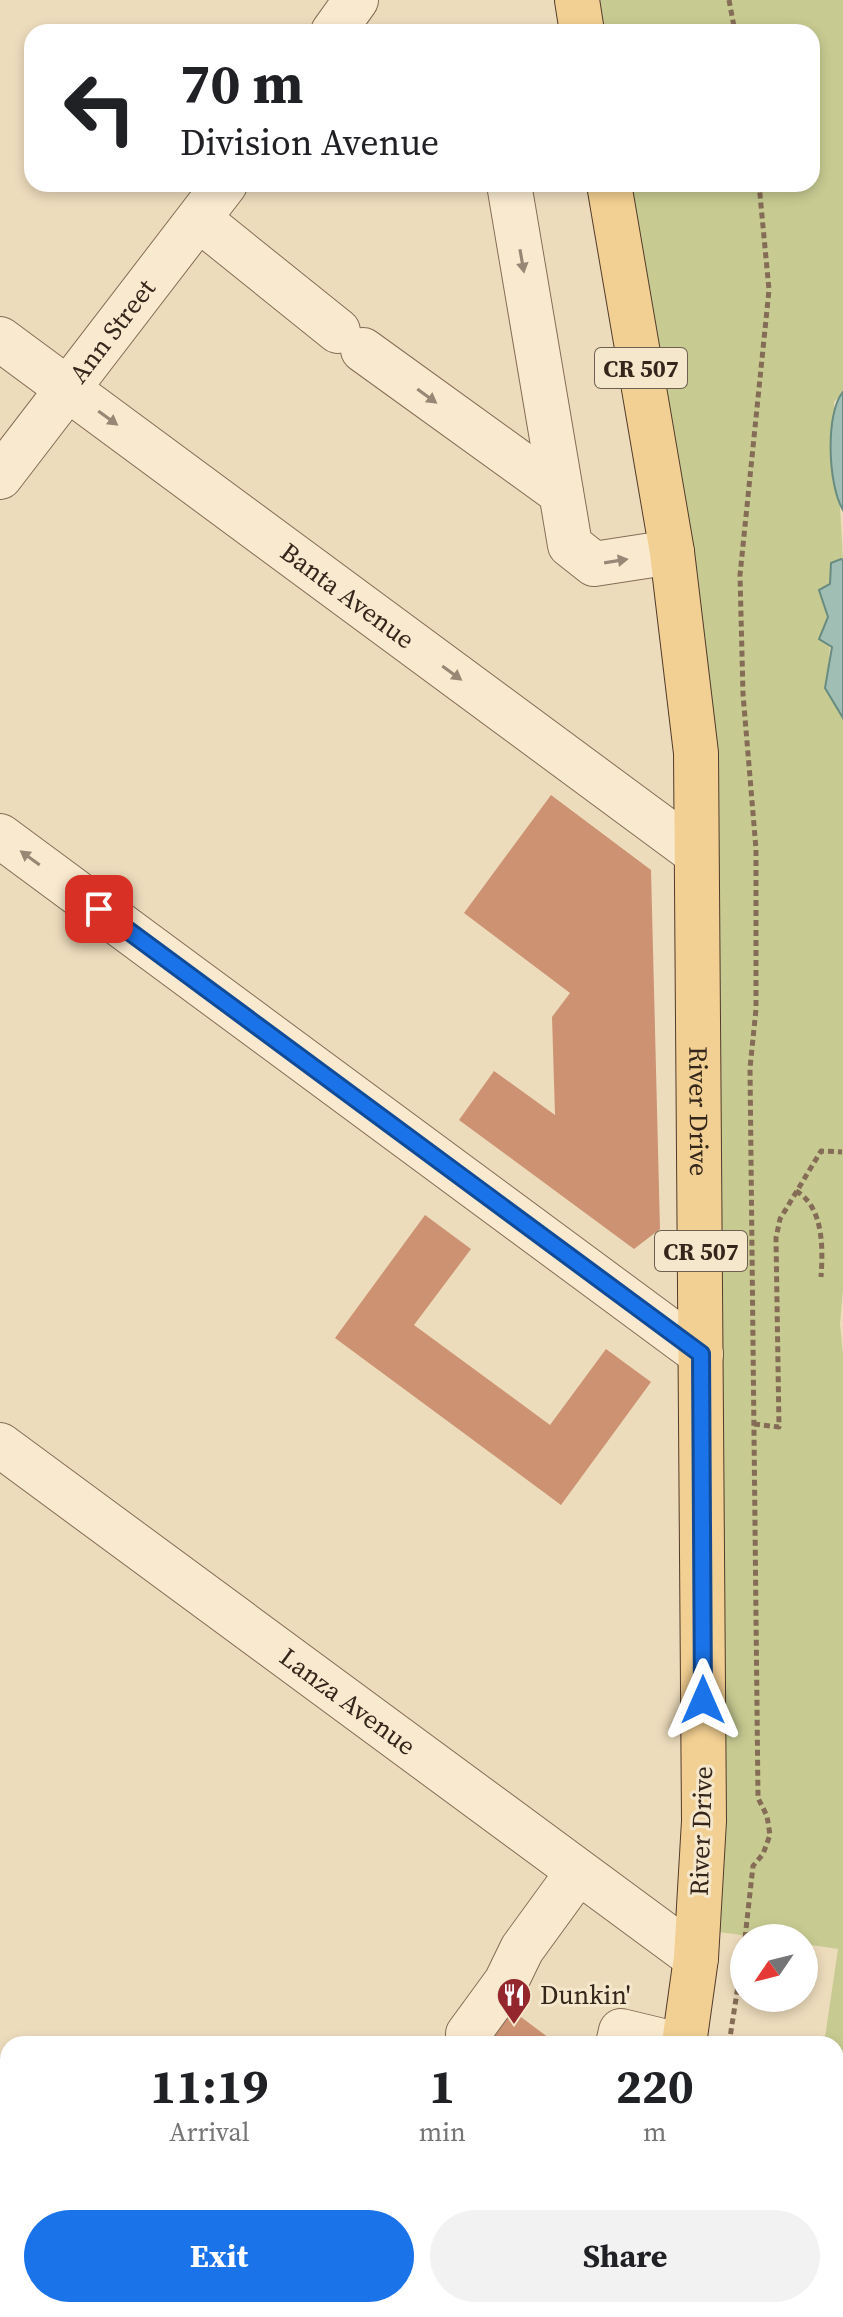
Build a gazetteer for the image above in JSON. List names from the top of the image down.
{
  "streets": {
    "main road": ["CR 507", "River Drive"],
    "street": ["Ann Street", "Banta Avenue", "Lanza Avenue"]
  },
  "crossings": [
    ["Ann Street", "Banta Avenue"],
    ["Banta Avenue", "River Drive"],
    ["River Drive", "Lanza Avenue"]
  ],
  "places": {
    "restaurant": ["Dunkin'"]
  },
  "north": "bottom left",
  "page": {
    "turn": ["70 m", "Division Avenue"],
    "eta": [
      "11:19",
      "Arrival",
      "1",
      "min",
      "220",
      "m"
    ],
    "buttons": ["Exit", "Share"]
  }
}
